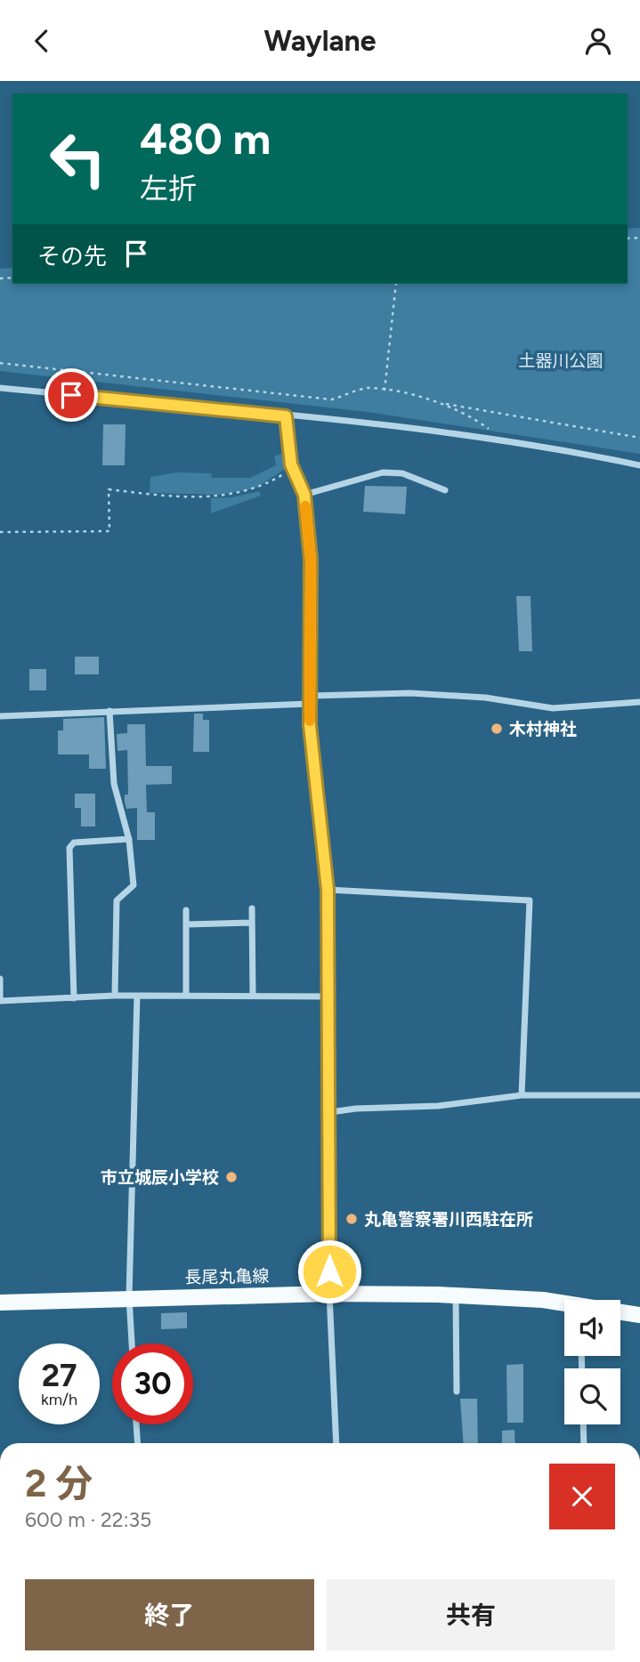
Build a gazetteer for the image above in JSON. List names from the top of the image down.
{
  "streets": {
    "main road": ["長尾丸亀線"]
  },
  "parks": ["土器川公園"],
  "places": ["木村神社", "市立城辰小学校", "丸亀警察署川西駐在所"],
  "page": {
    "header": "Waylane",
    "turn": ["480 m", "左折"],
    "then": "その先",
    "speed": "27 km/h",
    "limit": "30",
    "heading": ["2 分", "600 m · 22:35"],
    "buttons": ["終了", "共有"]
  }
}
